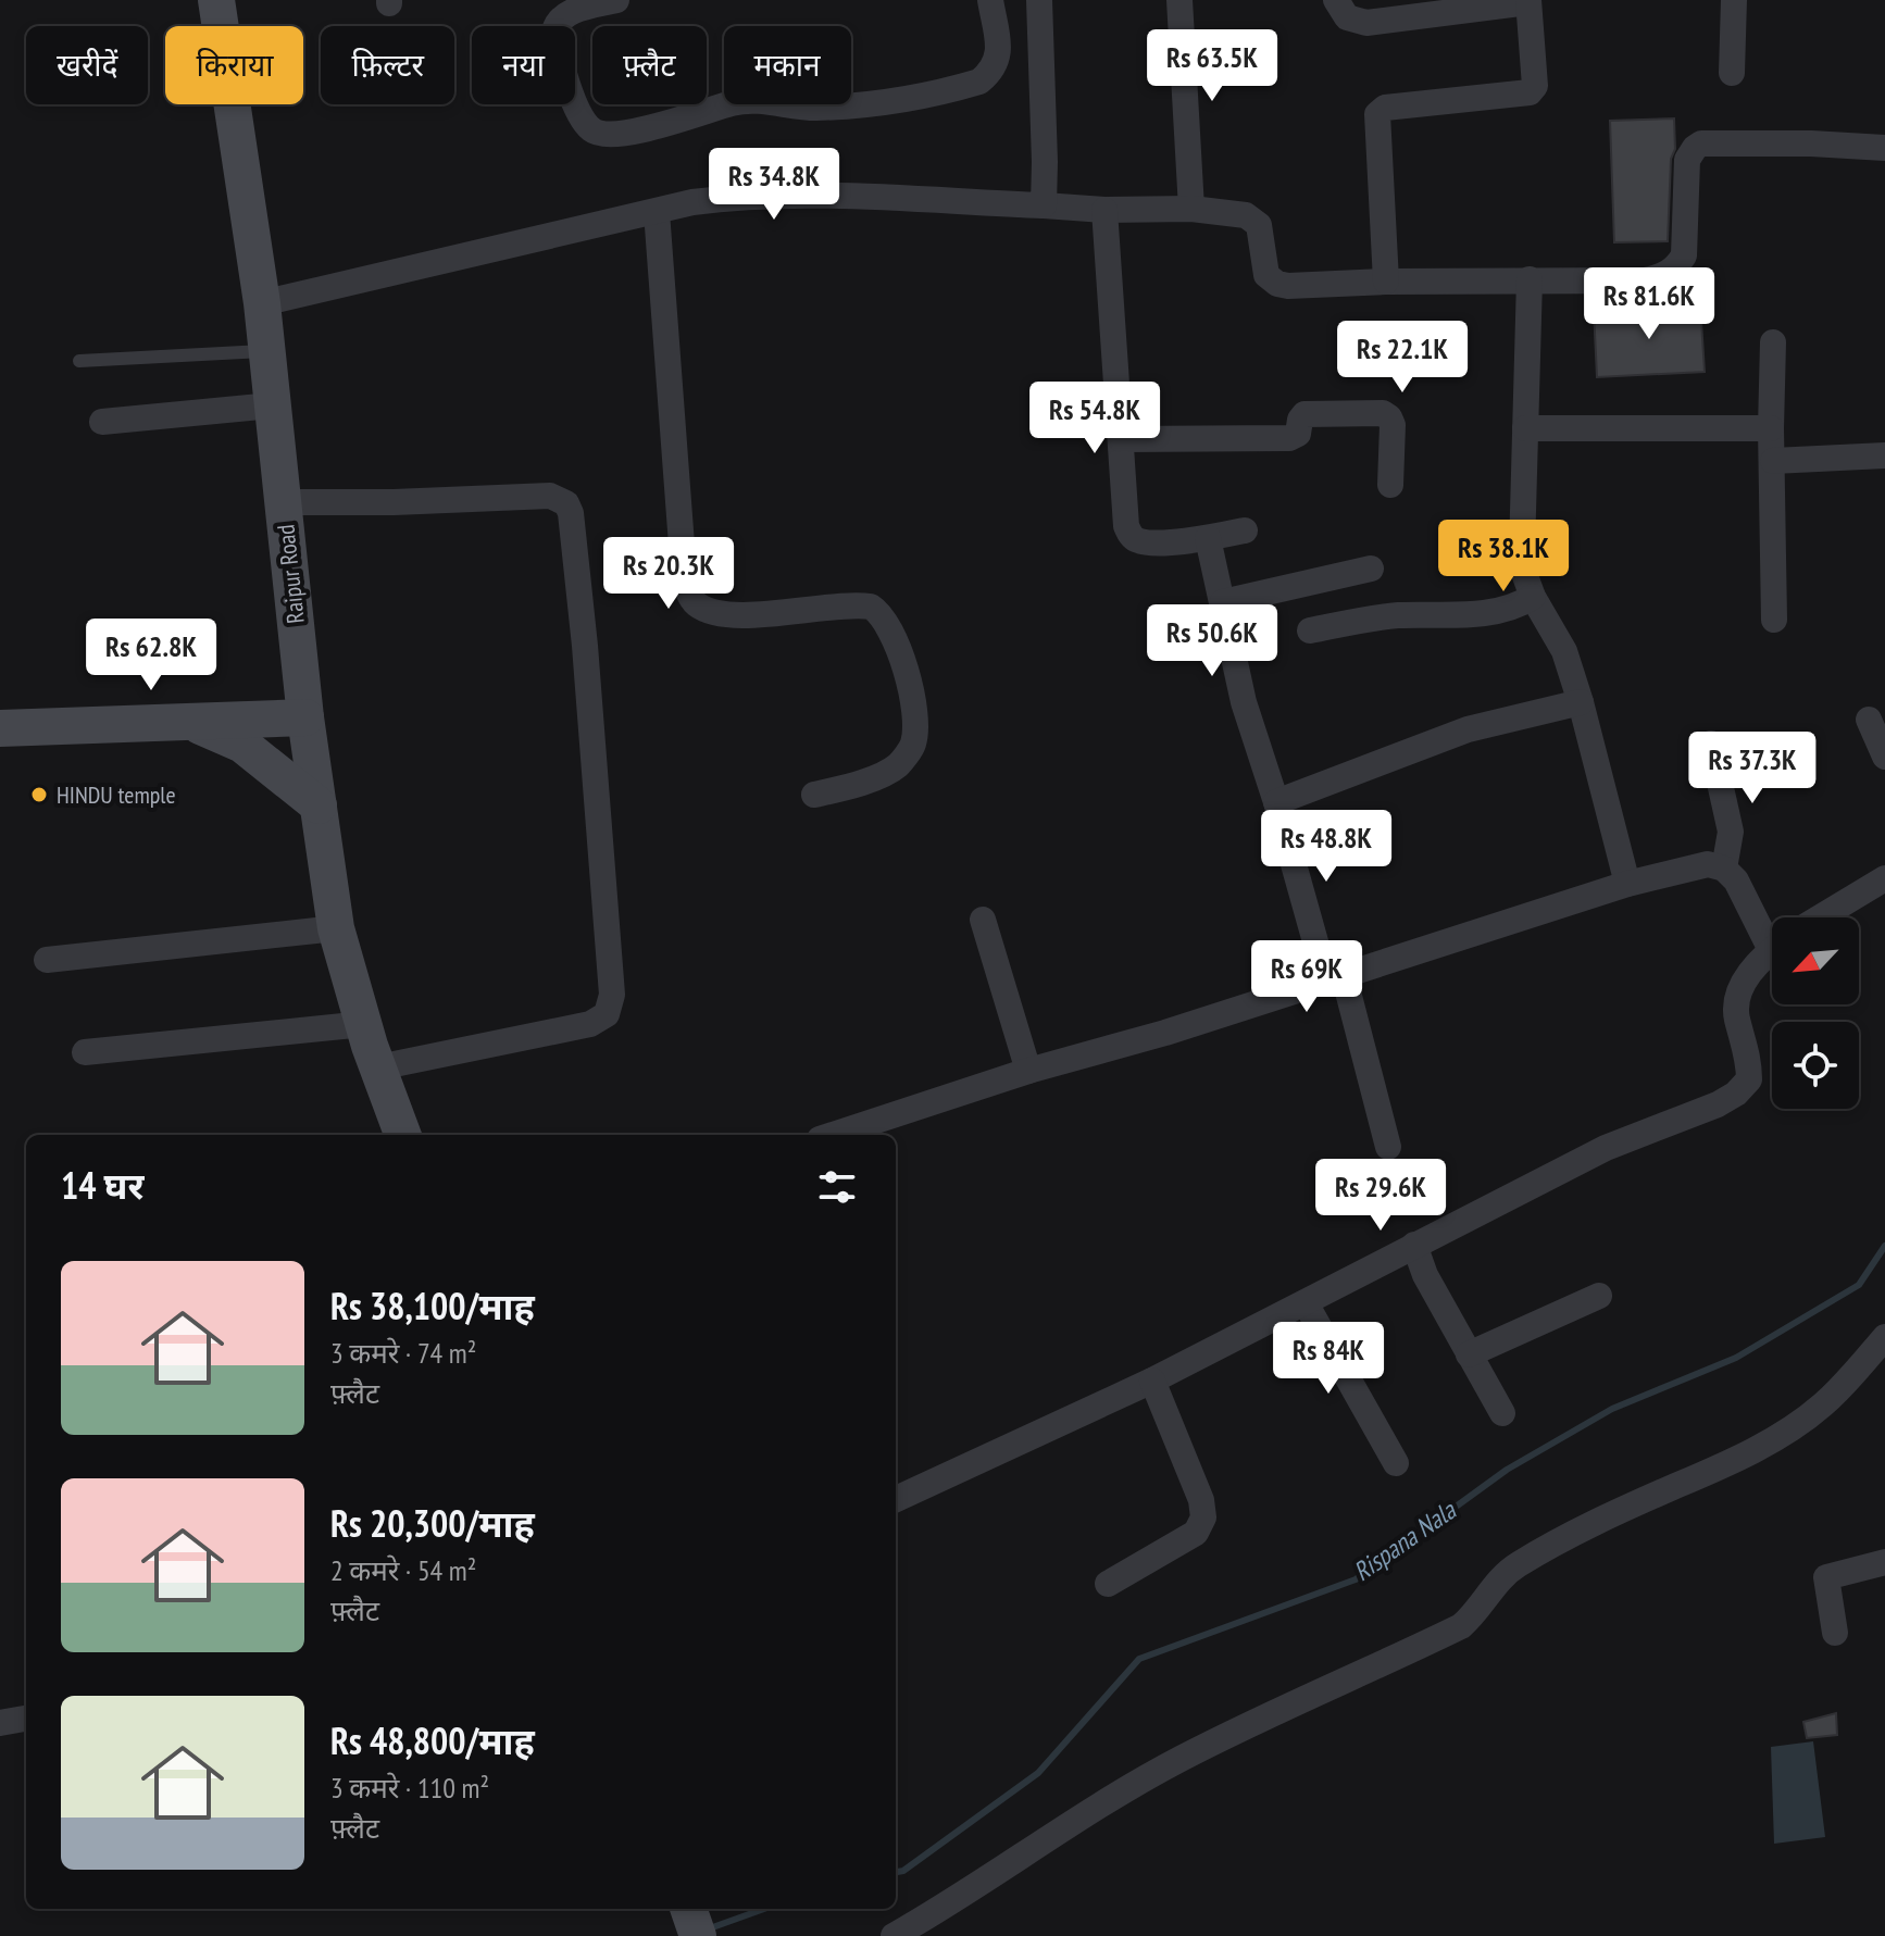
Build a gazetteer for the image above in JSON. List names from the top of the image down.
{
  "streets": {
    "main road": ["Raipur Road"]
  },
  "water": ["Rispana Nala"],
  "places": ["HINDU temple"],
  "north": "bottom left",
  "page": {
    "chip": [
      "खरीदें",
      "किराया",
      "फ़िल्टर",
      "नया",
      "फ़्लैट",
      "मकान"
    ],
    "price": [
      "Rs 63.5K",
      "Rs 34.8K",
      "Rs 81.6K",
      "Rs 22.1K",
      "Rs 54.8K",
      "Rs 38.1K",
      "Rs 20.3K",
      "Rs 50.6K",
      "Rs 62.8K",
      "Rs 37.3K",
      "Rs 48.8K",
      "Rs 69K",
      "Rs 29.6K",
      "Rs 84K"
    ],
    "heading": "14 घर",
    "list": [
      {
        "name": "Rs 38,100/माह",
        "note": "3 कमरे · 74 m² · फ़्लैट"
      },
      {
        "name": "Rs 20,300/माह",
        "note": "2 कमरे · 54 m² · फ़्लैट"
      },
      {
        "name": "Rs 48,800/माह",
        "note": "3 कमरे · 110 m² · फ़्लैट"
      }
    ]
  }
}
